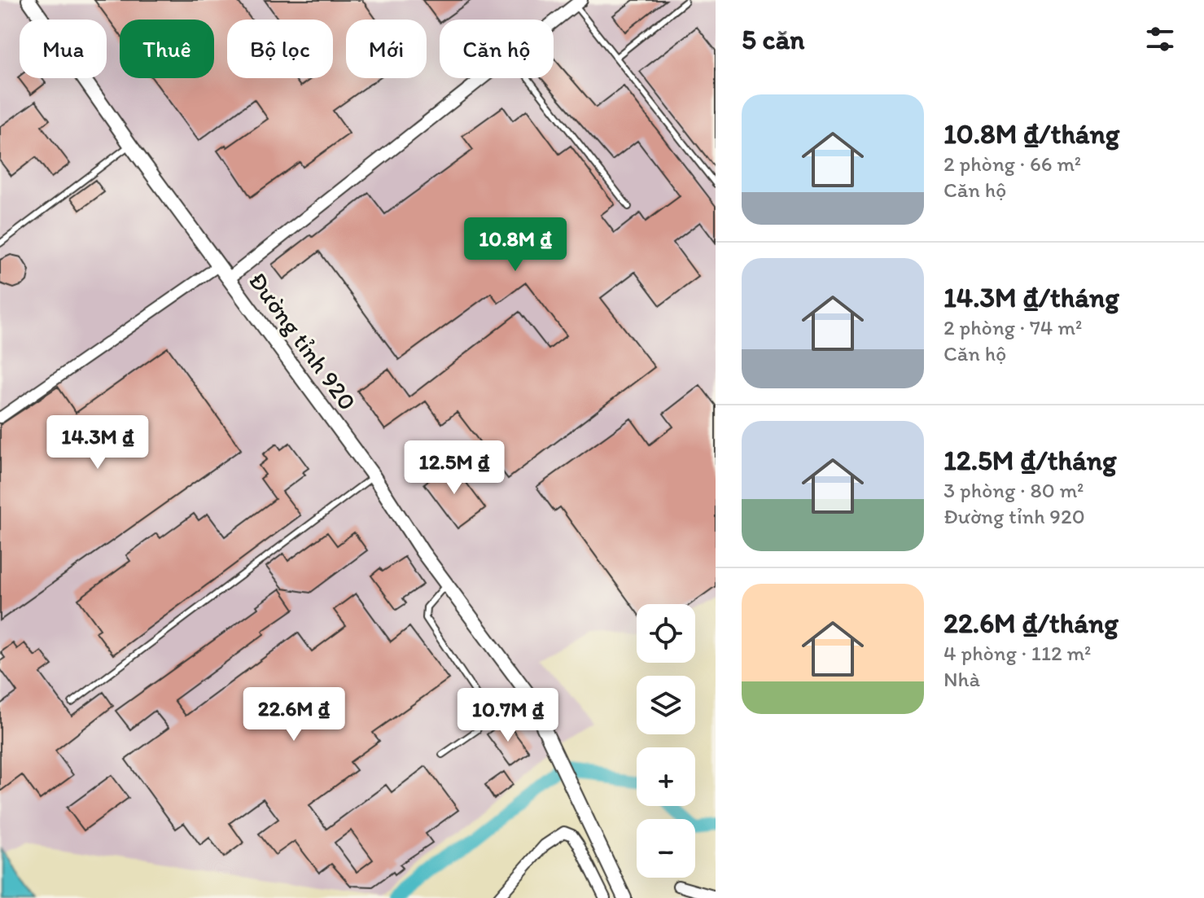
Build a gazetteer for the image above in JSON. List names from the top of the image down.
{
  "streets": {
    "main road": ["Đường tỉnh 920"]
  },
  "page": {
    "heading": "5 căn",
    "chip": [
      "Mua",
      "Thuê",
      "Bộ lọc",
      "Mới",
      "Căn hộ"
    ],
    "list": [
      {
        "name": "10.8M ₫/tháng",
        "note": "2 phòng · 66 m² · Căn hộ"
      },
      {
        "name": "14.3M ₫/tháng",
        "note": "2 phòng · 74 m² · Căn hộ"
      },
      {
        "name": "12.5M ₫/tháng",
        "note": "3 phòng · 80 m² · Đường tỉnh 920"
      },
      {
        "name": "22.6M ₫/tháng",
        "note": "4 phòng · 112 m² · Nhà"
      }
    ],
    "price": [
      "10.8M ₫",
      "14.3M ₫",
      "12.5M ₫",
      "22.6M ₫",
      "10.7M ₫"
    ],
    "map_buttons": ["+", "−"]
  }
}
